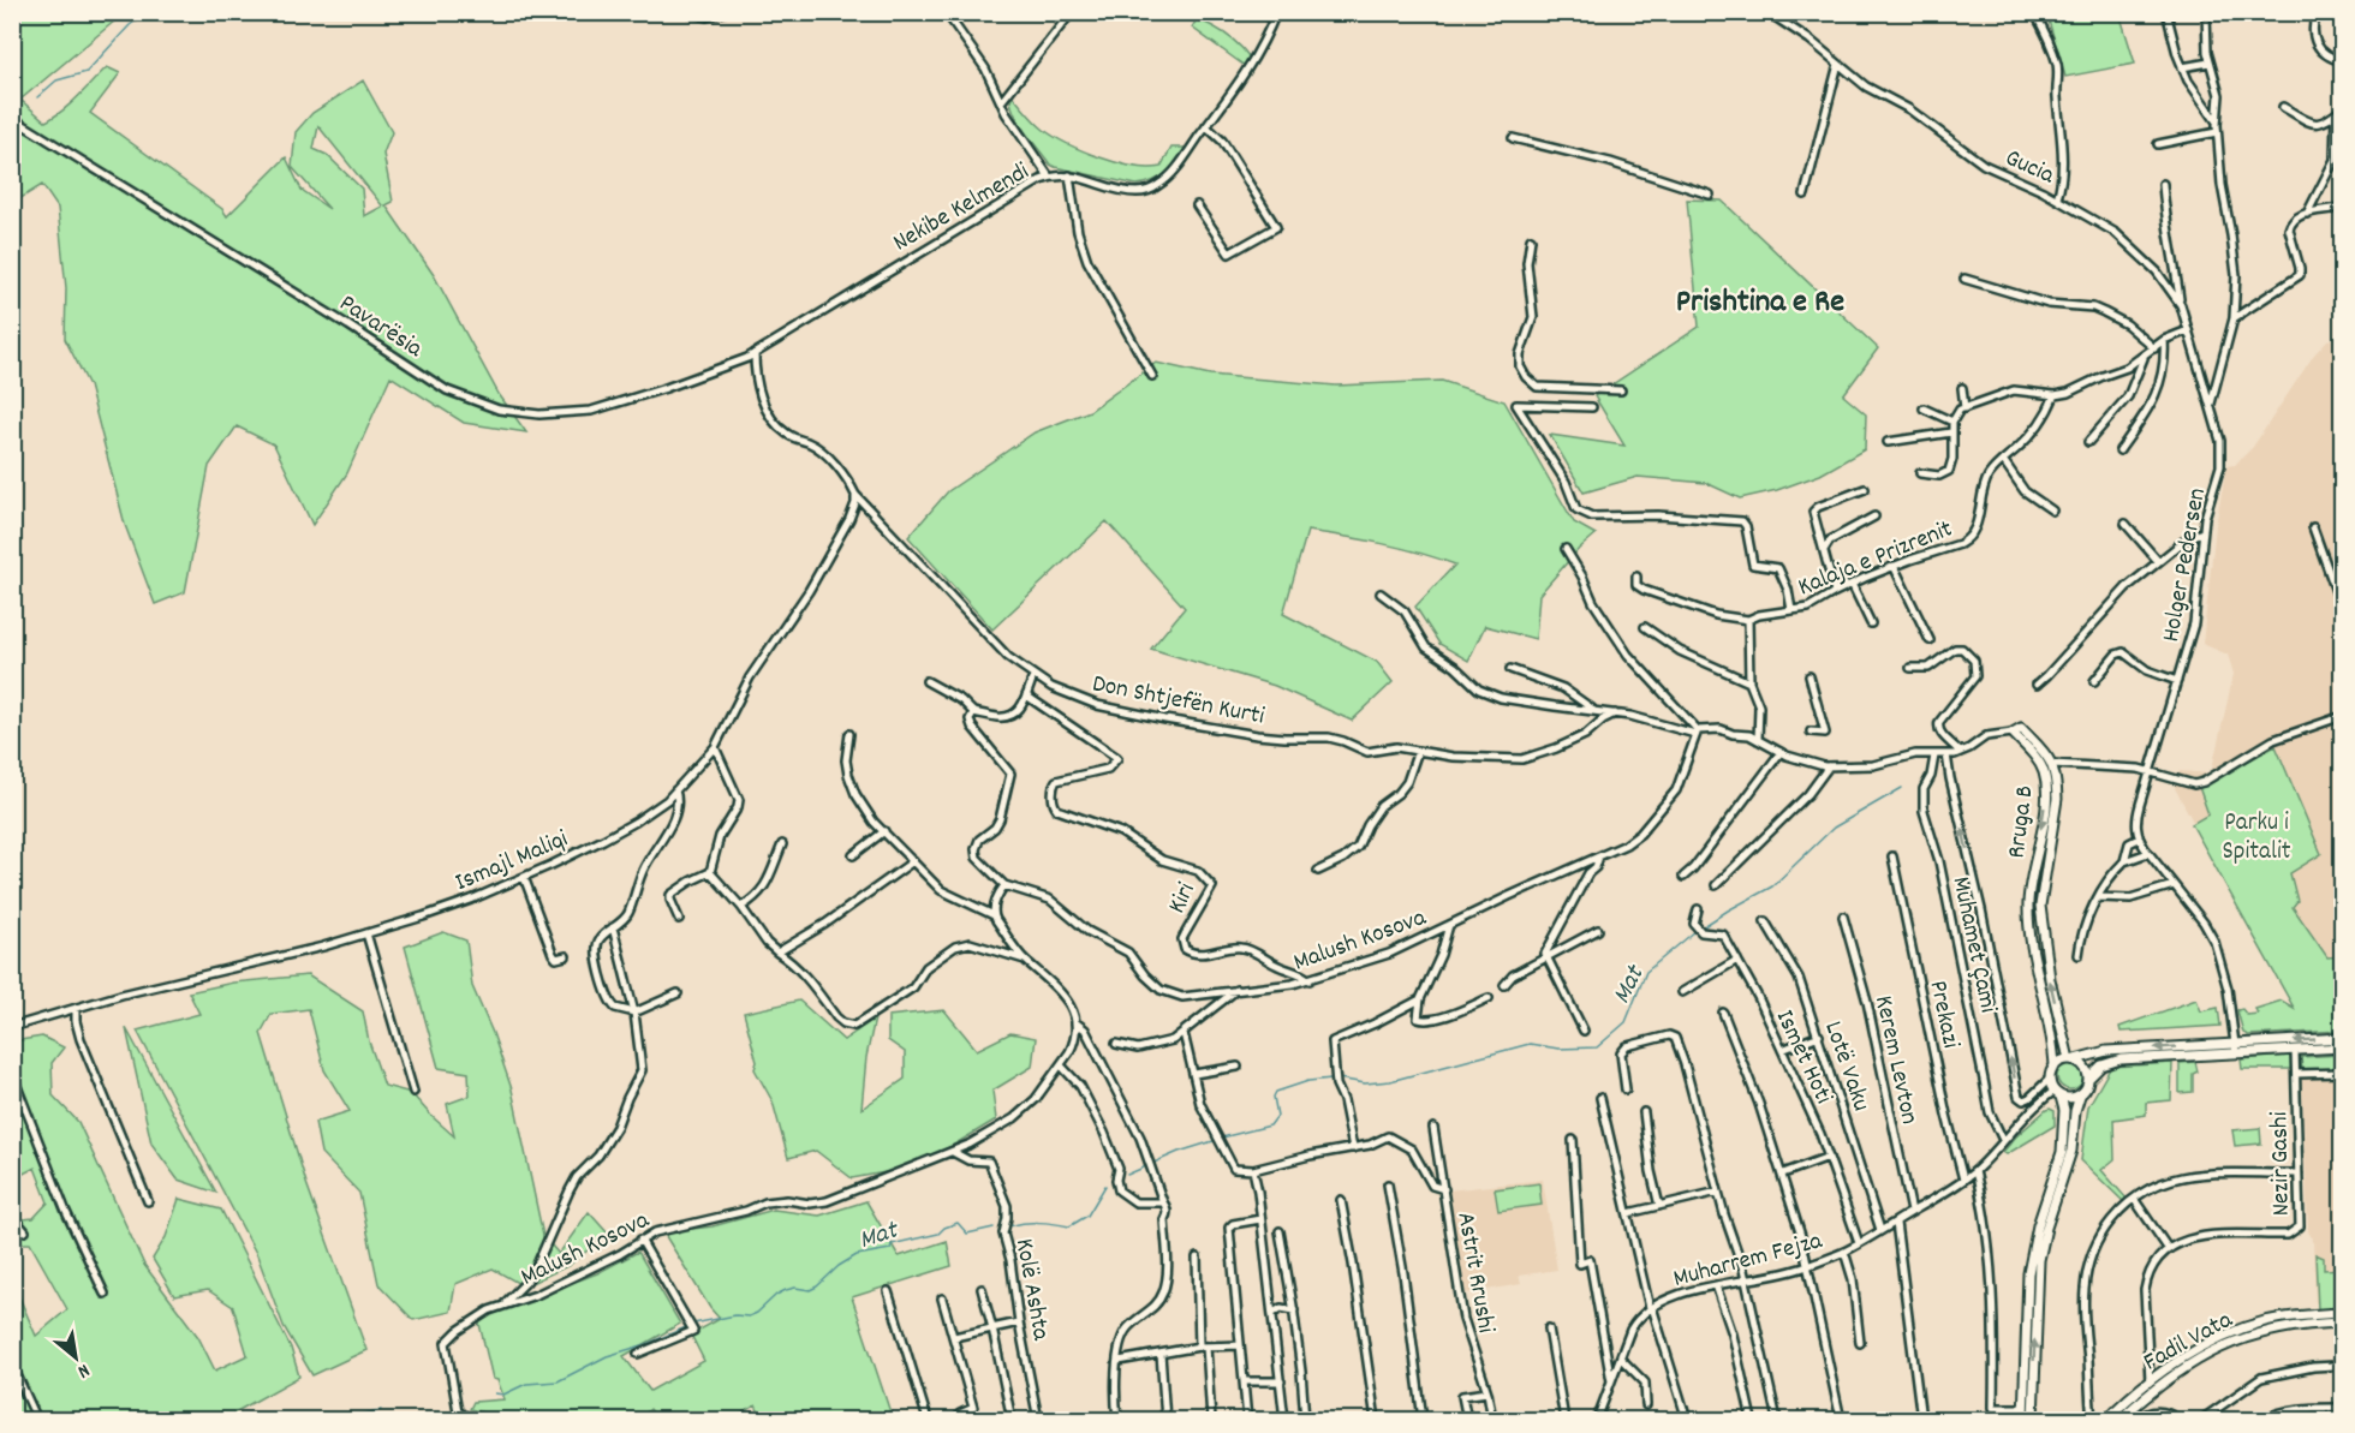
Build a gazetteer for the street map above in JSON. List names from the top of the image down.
{
  "streets": {
    "main road": ["Rruga B", "Fadil Vata"],
    "street": [
      "Gucia",
      "Nekibe Kelmendi",
      "Pavarësia",
      "Kalaja e Prizrenit",
      "Holger Pedersen",
      "Don Shtjefën Kurti",
      "Ismajl Maliqi",
      "Kiri",
      "Malush Kosova",
      "Muhamet Çami",
      "Prekazi",
      "Ismet Hoti",
      "Kerem Levton",
      "Lotë Vaku",
      "Nezir Gashi",
      "Muharrem Fejza",
      "Astrit Rrushi",
      "Kolë Ashta"
    ]
  },
  "crossings": [
    ["Gucia", "Holger Pedersen"],
    ["Nekibe Kelmendi", "Pavarësia"],
    ["Pavarësia", "Don Shtjefën Kurti"],
    ["Don Shtjefën Kurti", "Ismajl Maliqi"],
    ["Rruga B", "Muharrem Fejza"],
    ["Kiri", "Malush Kosova"],
    ["Malush Kosova", "Kolë Ashta"],
    ["Muhamet Çami", "Muharrem Fejza"],
    ["Prekazi", "Muharrem Fejza"],
    ["Ismet Hoti", "Muharrem Fejza"],
    ["Kerem Levton", "Muharrem Fejza"],
    ["Lotë Vaku", "Muharrem Fejza"]
  ],
  "districts": ["Prishtina e Re"],
  "water": ["Mat"],
  "parks": ["Parku i Spitalit"],
  "north": "bottom right"
}
